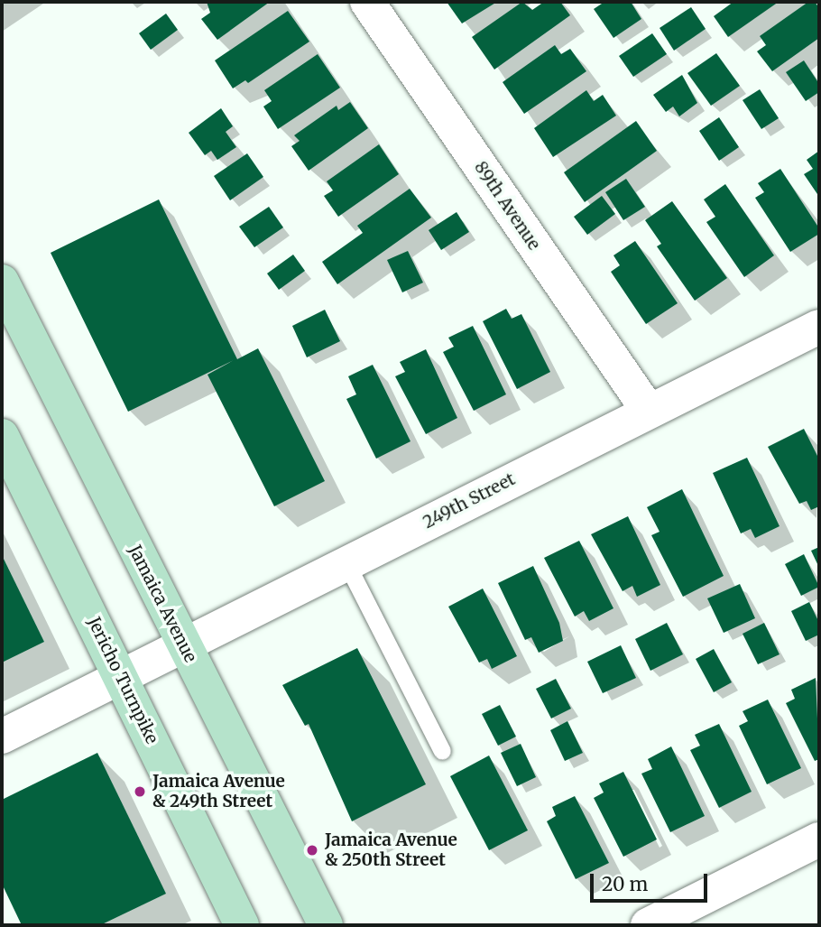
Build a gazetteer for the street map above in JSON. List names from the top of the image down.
{
  "streets": {
    "main road": ["Jamaica Avenue", "Jericho Turnpike"],
    "street": ["89th Avenue", "249th Street"]
  },
  "crossings": [
    ["89th Avenue", "249th Street"],
    ["249th Street", "Jamaica Avenue"],
    ["249th Street", "Jericho Turnpike"]
  ],
  "places": ["Jamaica Avenue & 249th Street", "Jamaica Avenue & 250th Street"],
  "scale_bar": "20 m"
}
